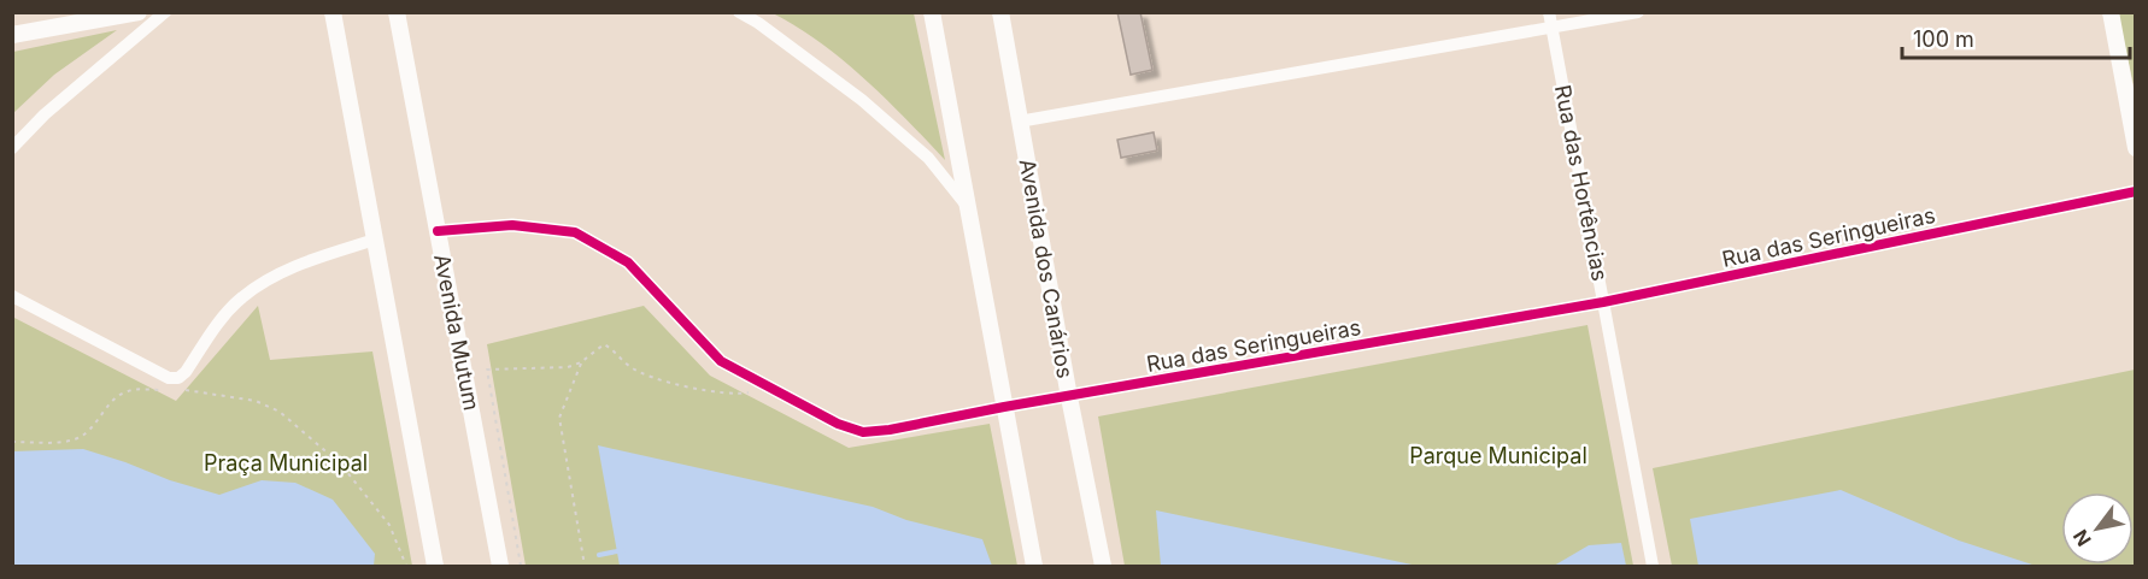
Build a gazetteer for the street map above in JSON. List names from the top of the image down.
{
  "streets": {
    "street": [
      "Rua das Hortências",
      "Rua das Seringueiras",
      "Avenida dos Canários",
      "Avenida Mutum"
    ]
  },
  "crossings": [
    ["Rua das Hortências", "Rua das Seringueiras"],
    ["Rua das Seringueiras", "Avenida dos Canários"],
    ["Rua das Seringueiras", "Avenida Mutum"]
  ],
  "parks": ["Parque Municipal", "Praça Municipal"],
  "scale_bar": "100 m",
  "north": "bottom left"
}
